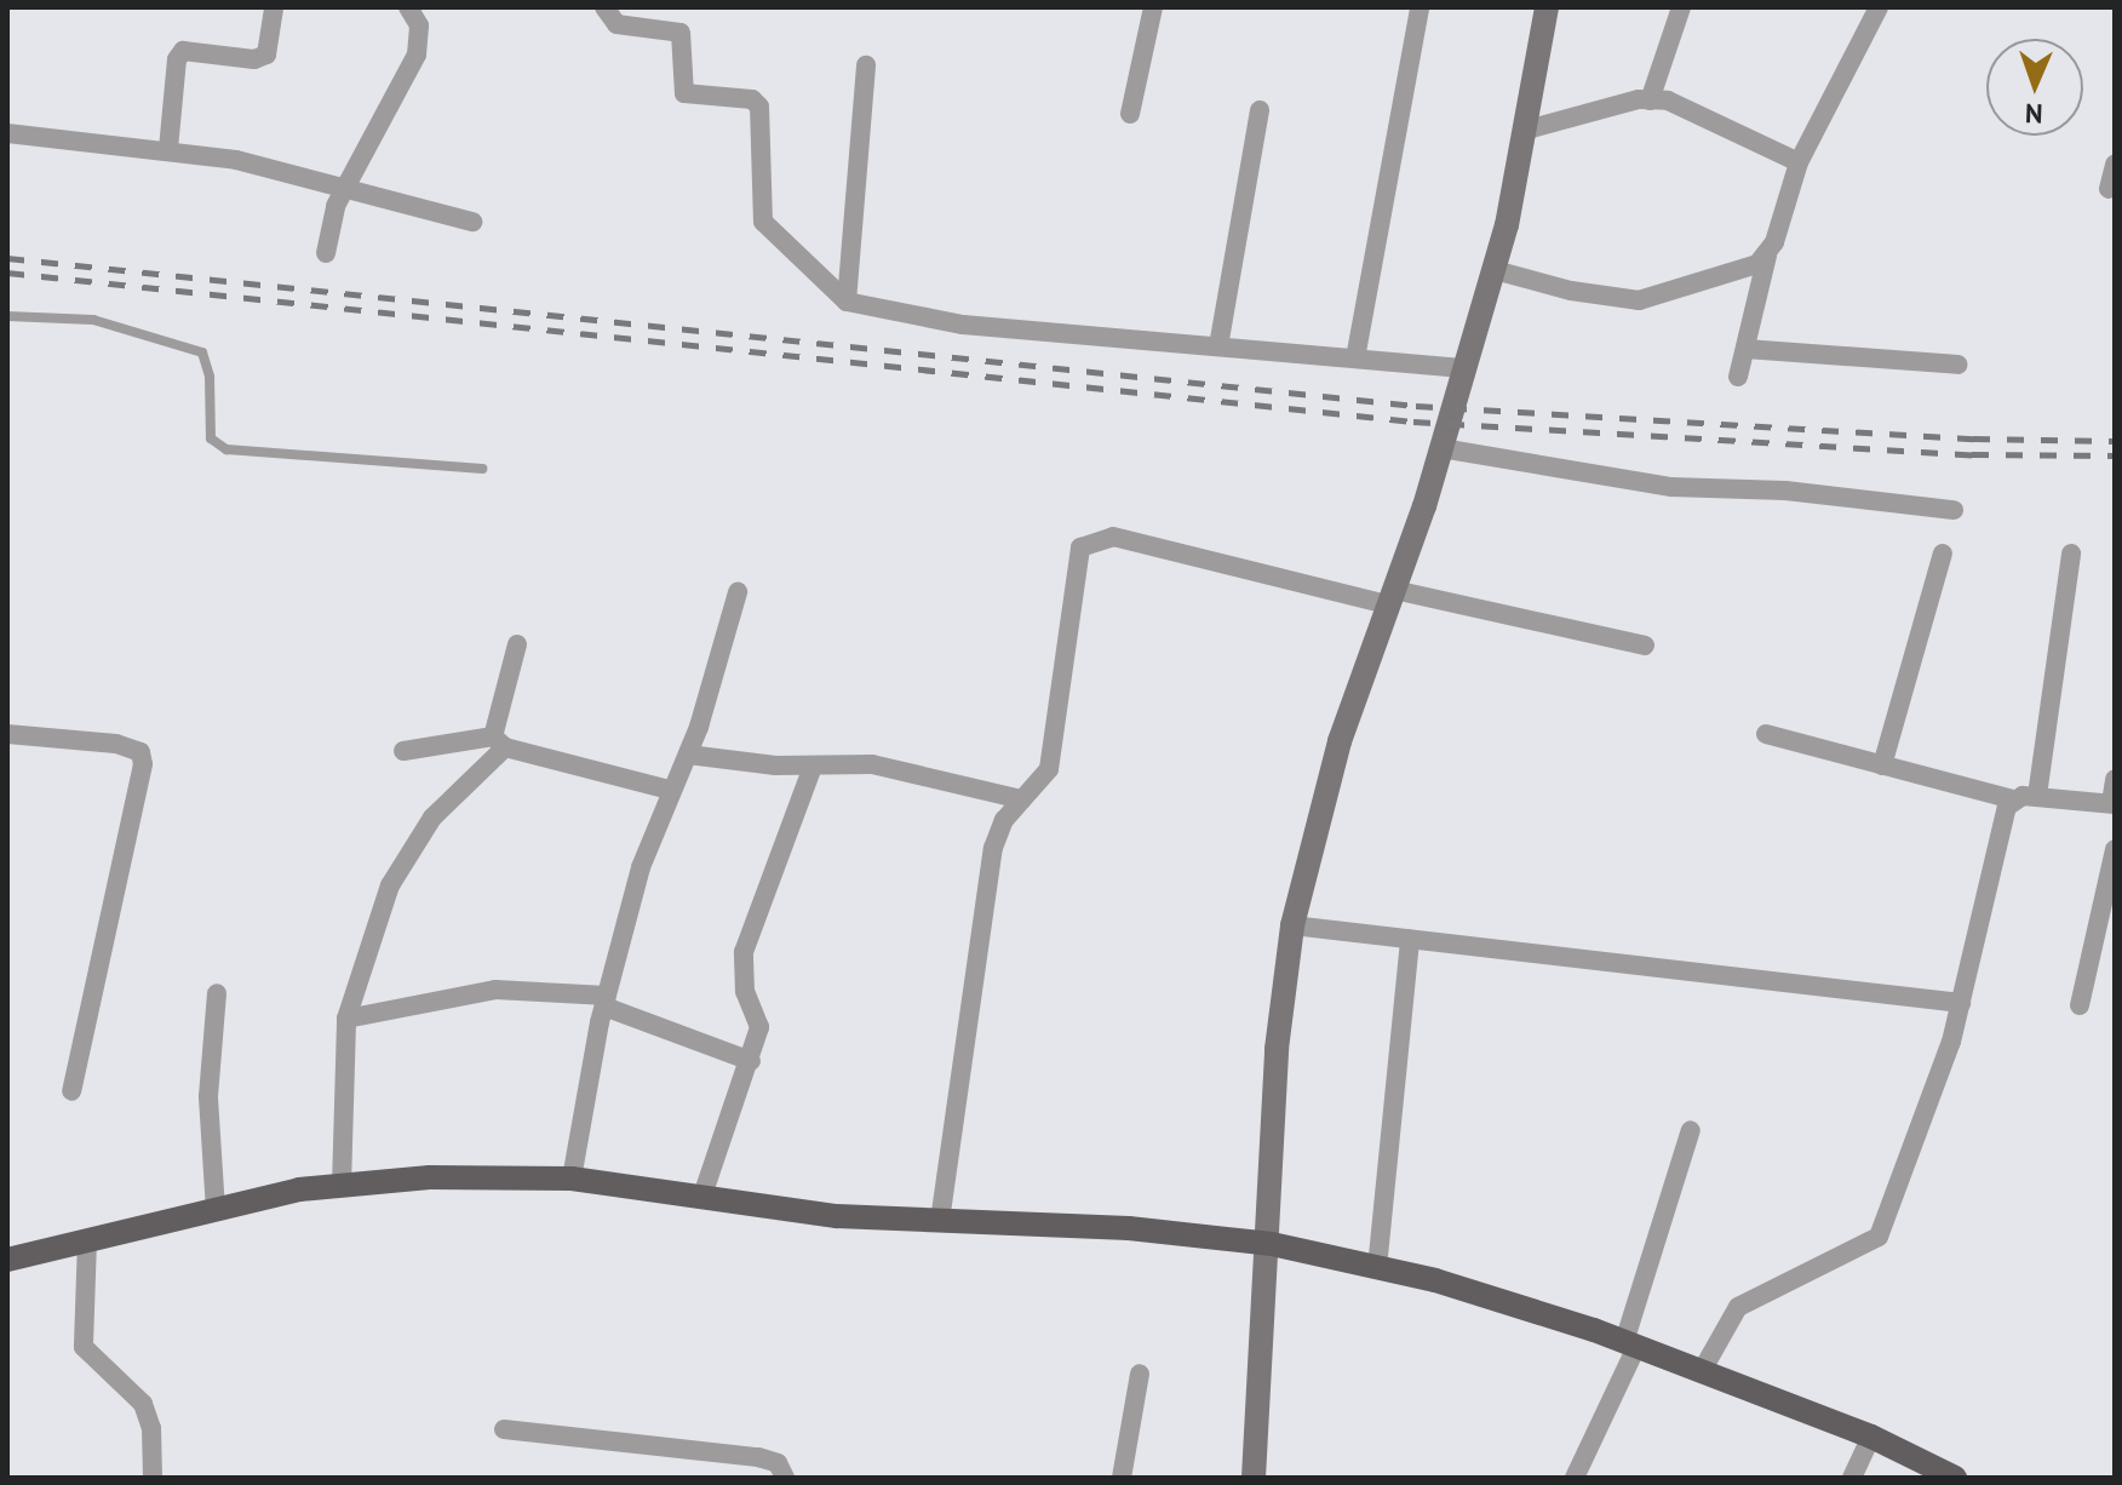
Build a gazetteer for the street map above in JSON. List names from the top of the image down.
{
  "north": "bottom"
}
